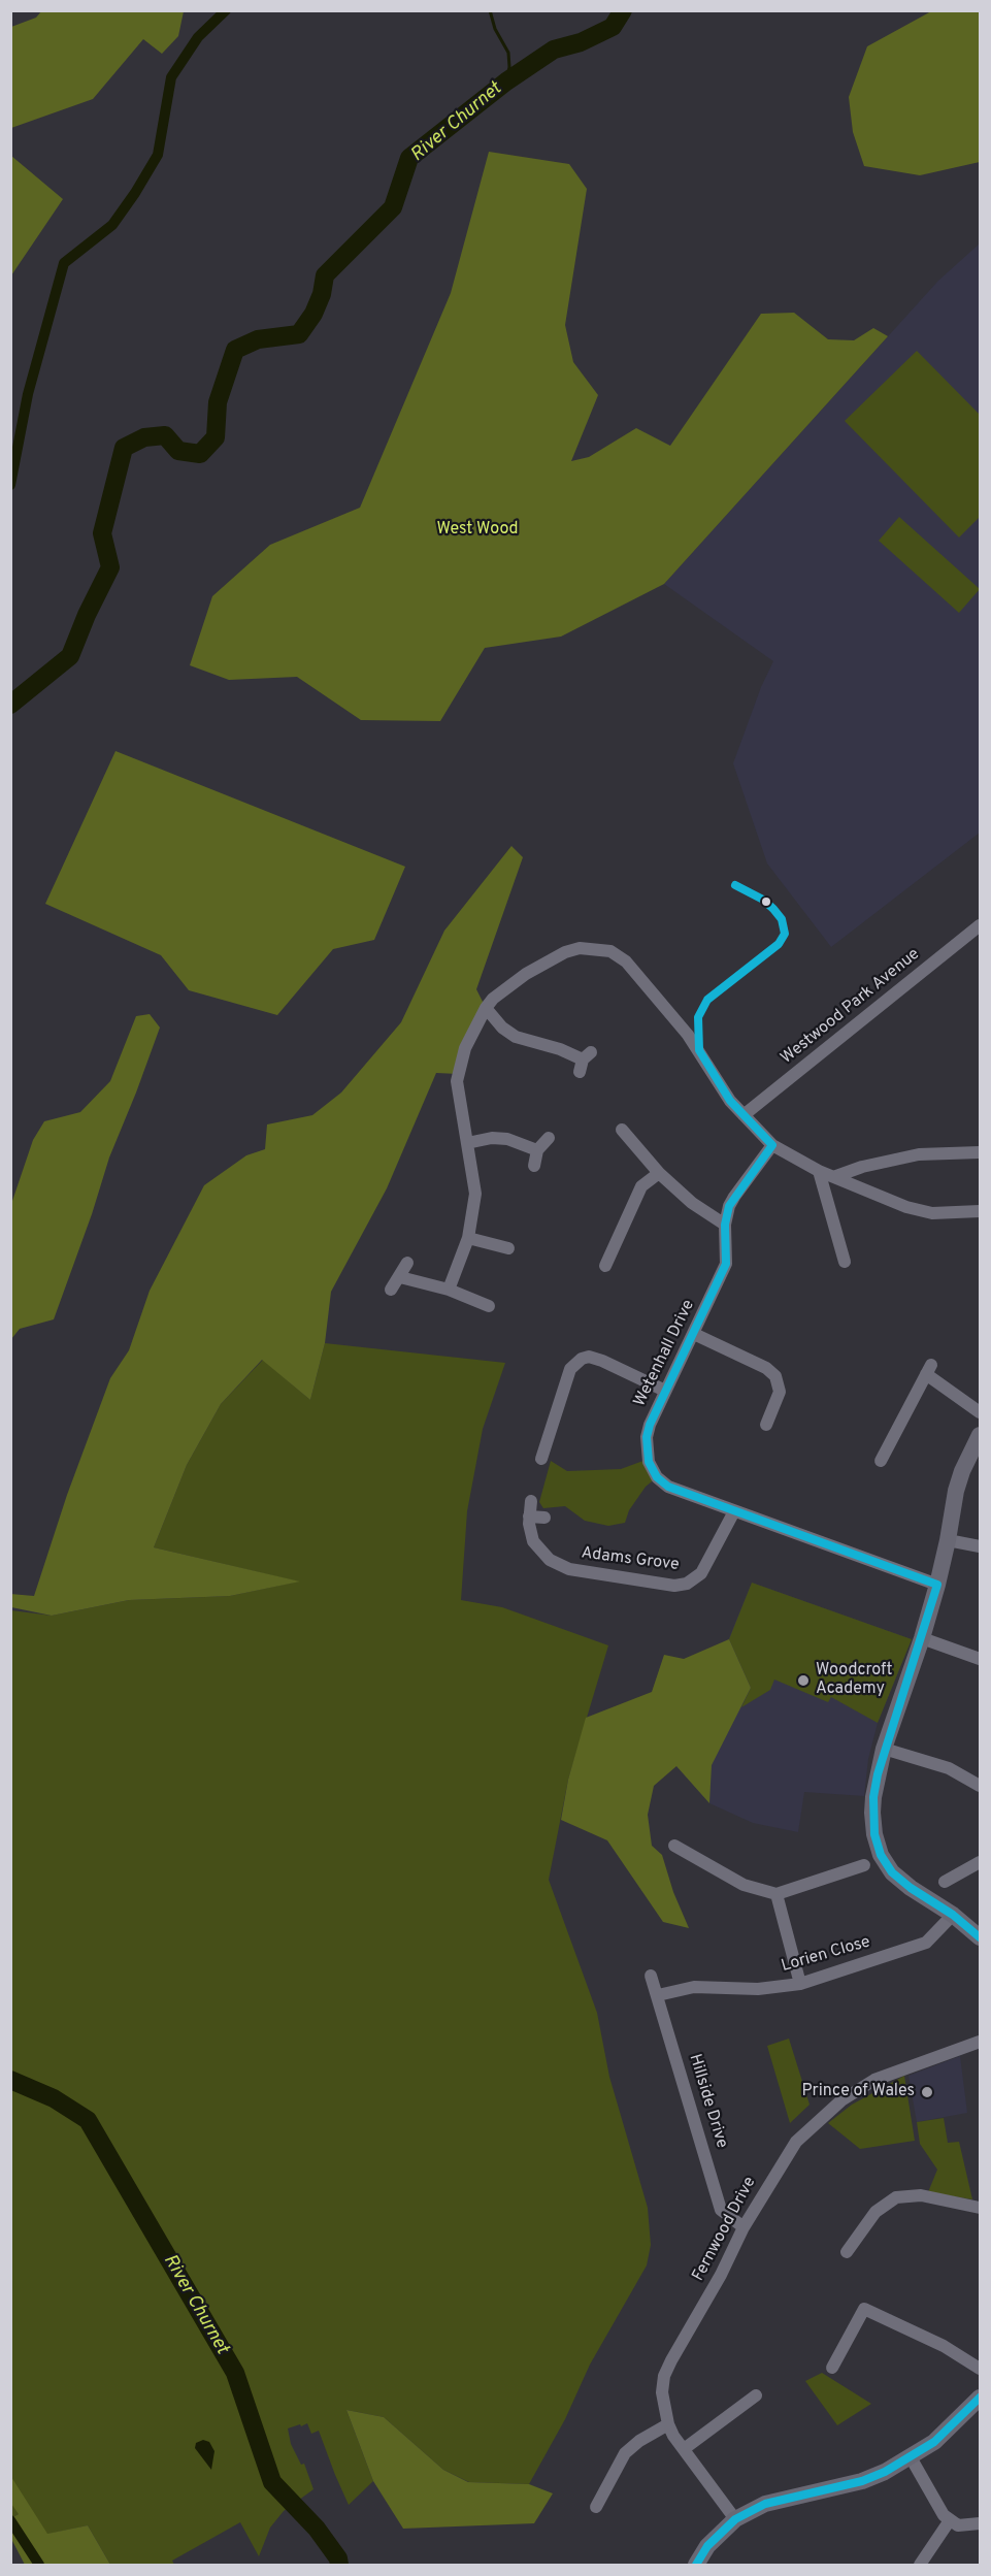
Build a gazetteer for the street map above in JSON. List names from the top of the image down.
{
  "streets": {
    "street": [
      "Westwood Park Avenue",
      "Wetenhall Drive",
      "Adams Grove",
      "Lorien Close",
      "Hillside Drive",
      "Fernwood Drive"
    ]
  },
  "crossings": [
    ["Wetenhall Drive", "Adams Grove"],
    ["Lorien Close", "Hillside Drive"],
    ["Hillside Drive", "Fernwood Drive"]
  ],
  "water": ["River Churnet"],
  "parks": ["West Wood"],
  "places": ["Woodcroft Academy", "Prince of Wales"]
}
